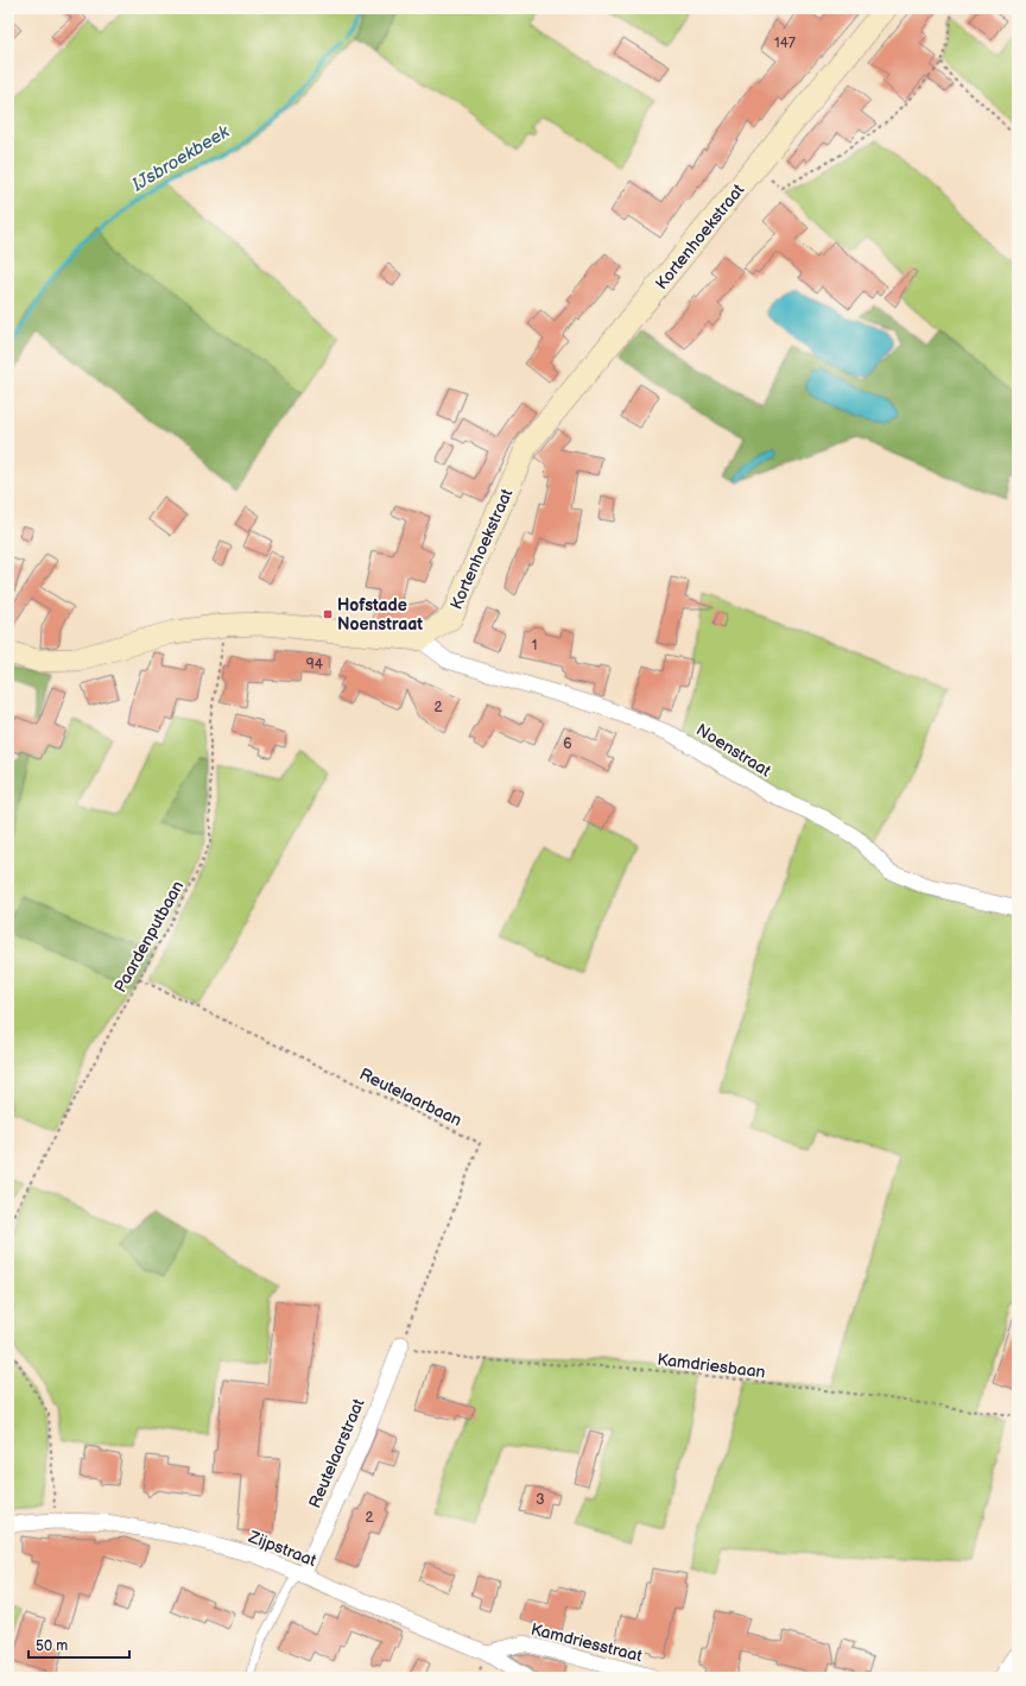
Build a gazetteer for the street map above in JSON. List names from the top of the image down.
{
  "streets": {
    "street": [
      "Kortenhoekstraat",
      "Noenstraat",
      "Reutelaarstraat",
      "Zijpstraat",
      "Kamdriesstraat"
    ],
    "path": ["Paardenputbaan", "Reutelaarbaan", "Kamdriesbaan"]
  },
  "crossings": [
    ["Kortenhoekstraat", "Noenstraat"],
    ["Paardenputbaan", "Reutelaarbaan"],
    ["Reutelaarbaan", "Kamdriesbaan"],
    ["Reutelaarbaan", "Reutelaarstraat"],
    ["Kamdriesbaan", "Reutelaarstraat"],
    ["Reutelaarstraat", "Zijpstraat"],
    ["Zijpstraat", "Kamdriesstraat"]
  ],
  "water": ["IJsbroekbeek"],
  "places": {
    "transit": ["Hofstade Noenstraat"]
  },
  "house_numbers": [
    "147",
    "1",
    "94",
    "2",
    "6",
    "3",
    "2"
  ],
  "scale_bar": "50 m"
}
